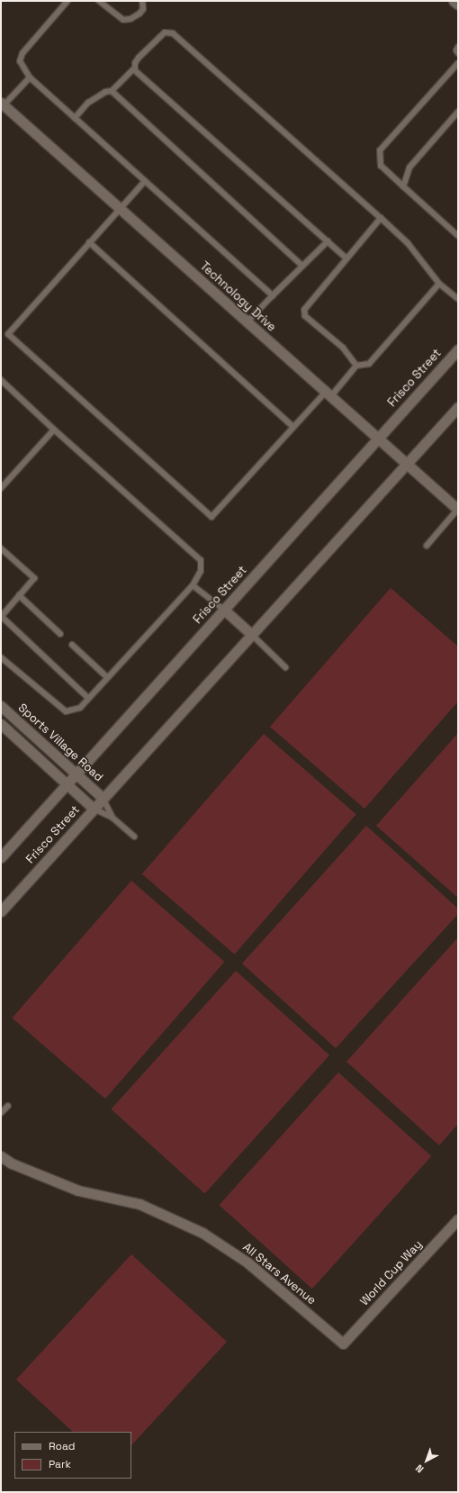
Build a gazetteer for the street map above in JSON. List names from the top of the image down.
{
  "streets": {
    "street": [
      "Technology Drive",
      "Frisco Street",
      "Sports Village Road",
      "World Cup Way",
      "All Stars Avenue"
    ]
  },
  "crossings": [
    ["Technology Drive", "Frisco Street"],
    ["Frisco Street", "Sports Village Road"],
    ["World Cup Way", "All Stars Avenue"]
  ],
  "legend": ["Road", "Park"],
  "north": "bottom left"
}
